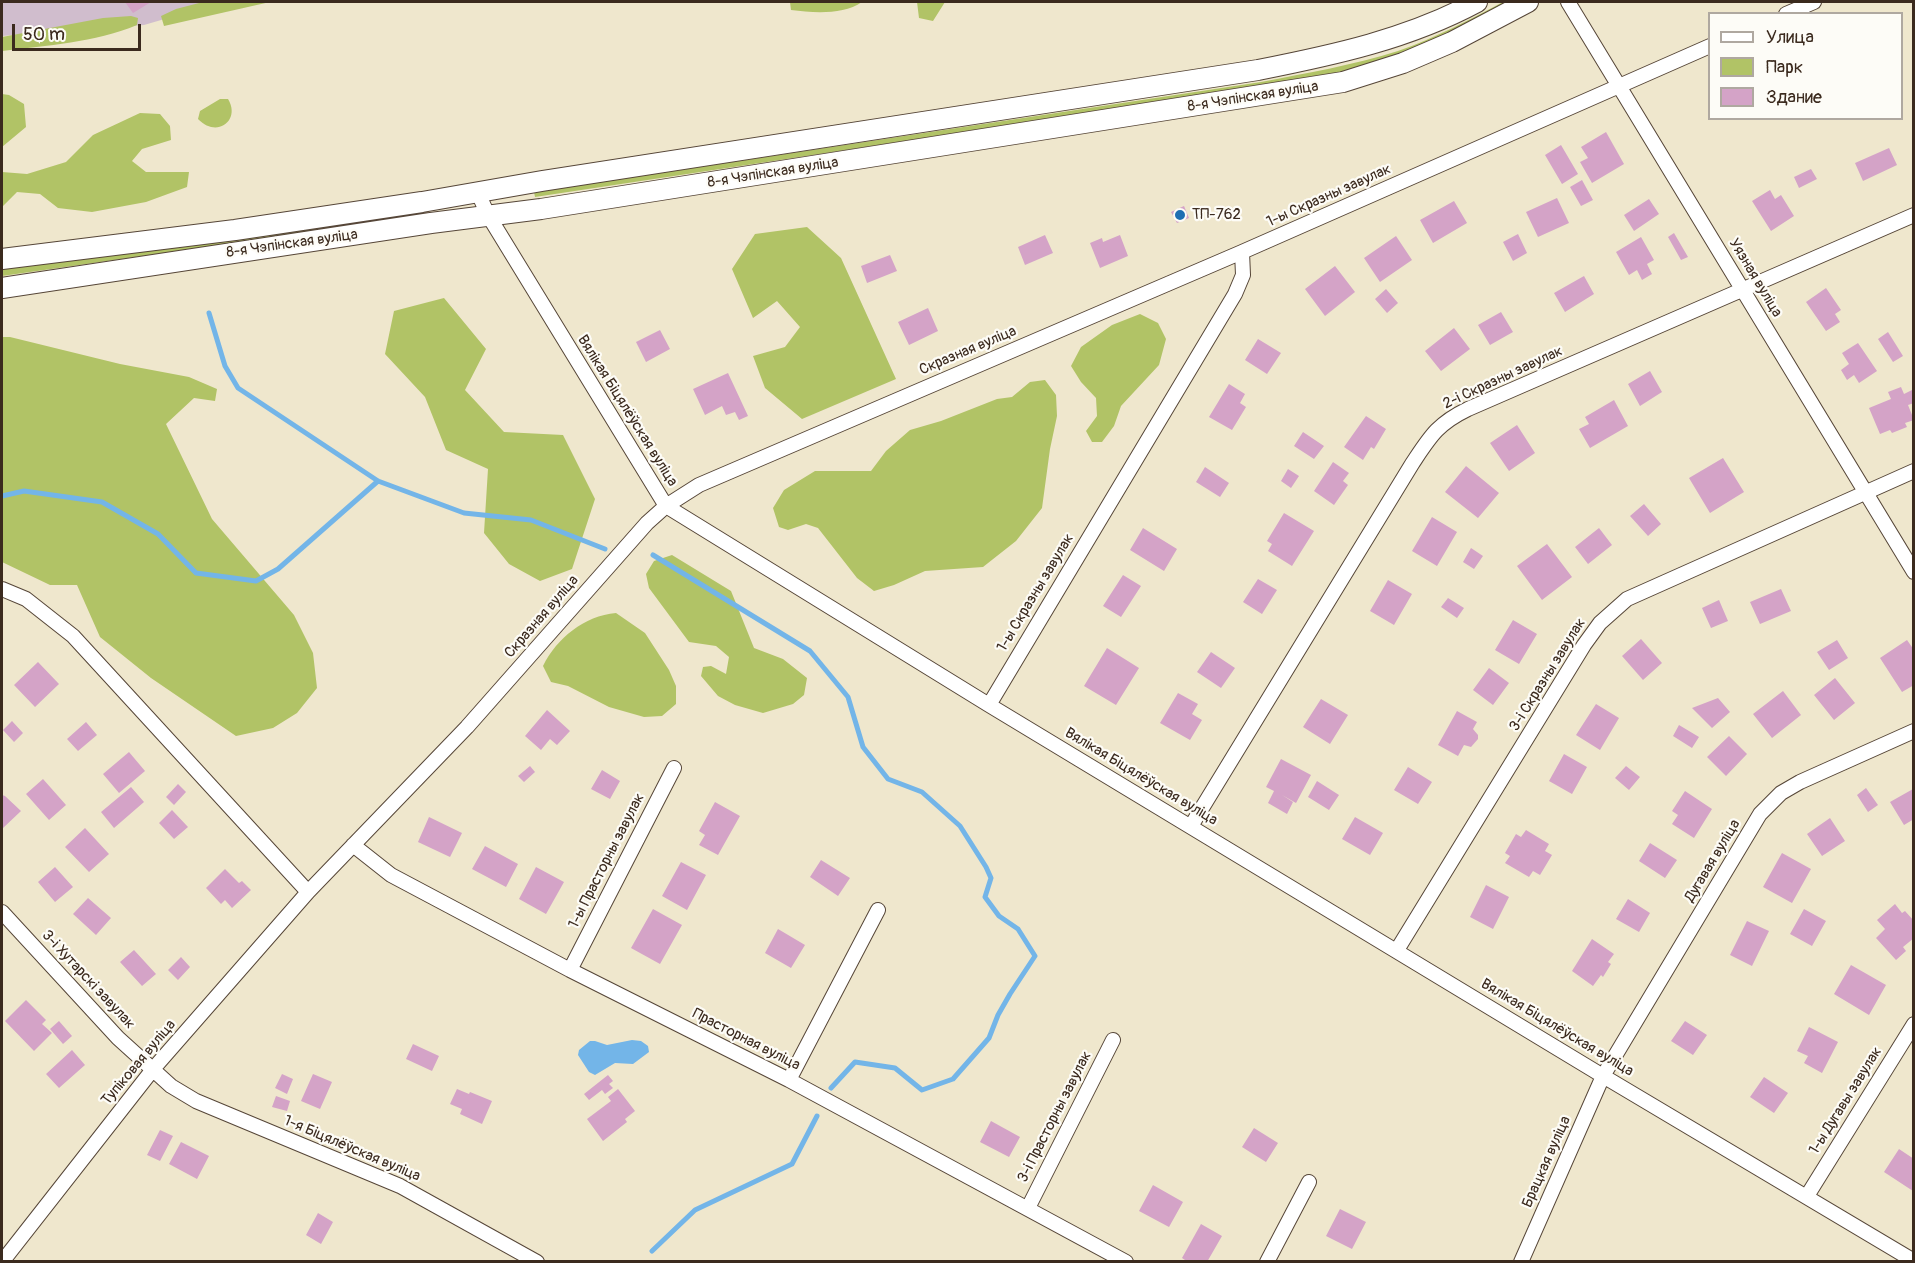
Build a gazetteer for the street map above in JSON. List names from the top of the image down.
{
  "streets": {
    "main road": ["8-я Чэпінская вуліца"],
    "street": [
      "1-ы Скразны завулак",
      "Уязная вуліца",
      "Скразная вуліца",
      "2-і Скразны завулак",
      "Вялікая Біцялёўская вуліца",
      "3-і Скразны завулак",
      "1-ы Прасторны завулак",
      "Дугавая вуліца",
      "3-і Хутарскі завулак",
      "Прасторная вуліца",
      "Тупіковая вуліца",
      "1-ы Дугавы завулак",
      "3-і Прасторны завулак",
      "1-я Біцялёўская вуліца",
      "Брацкая вуліца"
    ]
  },
  "crossings": [
    ["8-я Чэпінская вуліца", "Вялікая Біцялёўская вуліца"],
    ["1-ы Скразны завулак", "Уязная вуліца"],
    ["1-ы Скразны завулак", "Скразная вуліца"],
    ["1-ы Скразны завулак", "Вялікая Біцялёўская вуліца"],
    ["Уязная вуліца", "2-і Скразны завулак"],
    ["Уязная вуліца", "3-і Скразны завулак"],
    ["Скразная вуліца", "Вялікая Біцялёўская вуліца"],
    ["Скразная вуліца", "Прасторная вуліца"],
    ["Скразная вуліца", "Тупіковая вуліца"],
    ["2-і Скразны завулак", "Вялікая Біцялёўская вуліца"],
    ["Вялікая Біцялёўская вуліца", "3-і Скразны завулак"],
    ["Вялікая Біцялёўская вуліца", "Дугавая вуліца"],
    ["Вялікая Біцялёўская вуліца", "1-ы Дугавы завулак"],
    ["Вялікая Біцялёўская вуліца", "Брацкая вуліца"],
    ["1-ы Прасторны завулак", "Прасторная вуліца"],
    ["Дугавая вуліца", "Брацкая вуліца"],
    ["3-і Хутарскі завулак", "Тупіковая вуліца"],
    ["3-і Хутарскі завулак", "1-я Біцялёўская вуліца"],
    ["Прасторная вуліца", "3-і Прасторны завулак"],
    ["Тупіковая вуліца", "1-я Біцялёўская вуліца"]
  ],
  "places": ["ТП-762"],
  "legend": ["Улица", "Парк", "Здание"],
  "scale_bar": "50 m"
}
